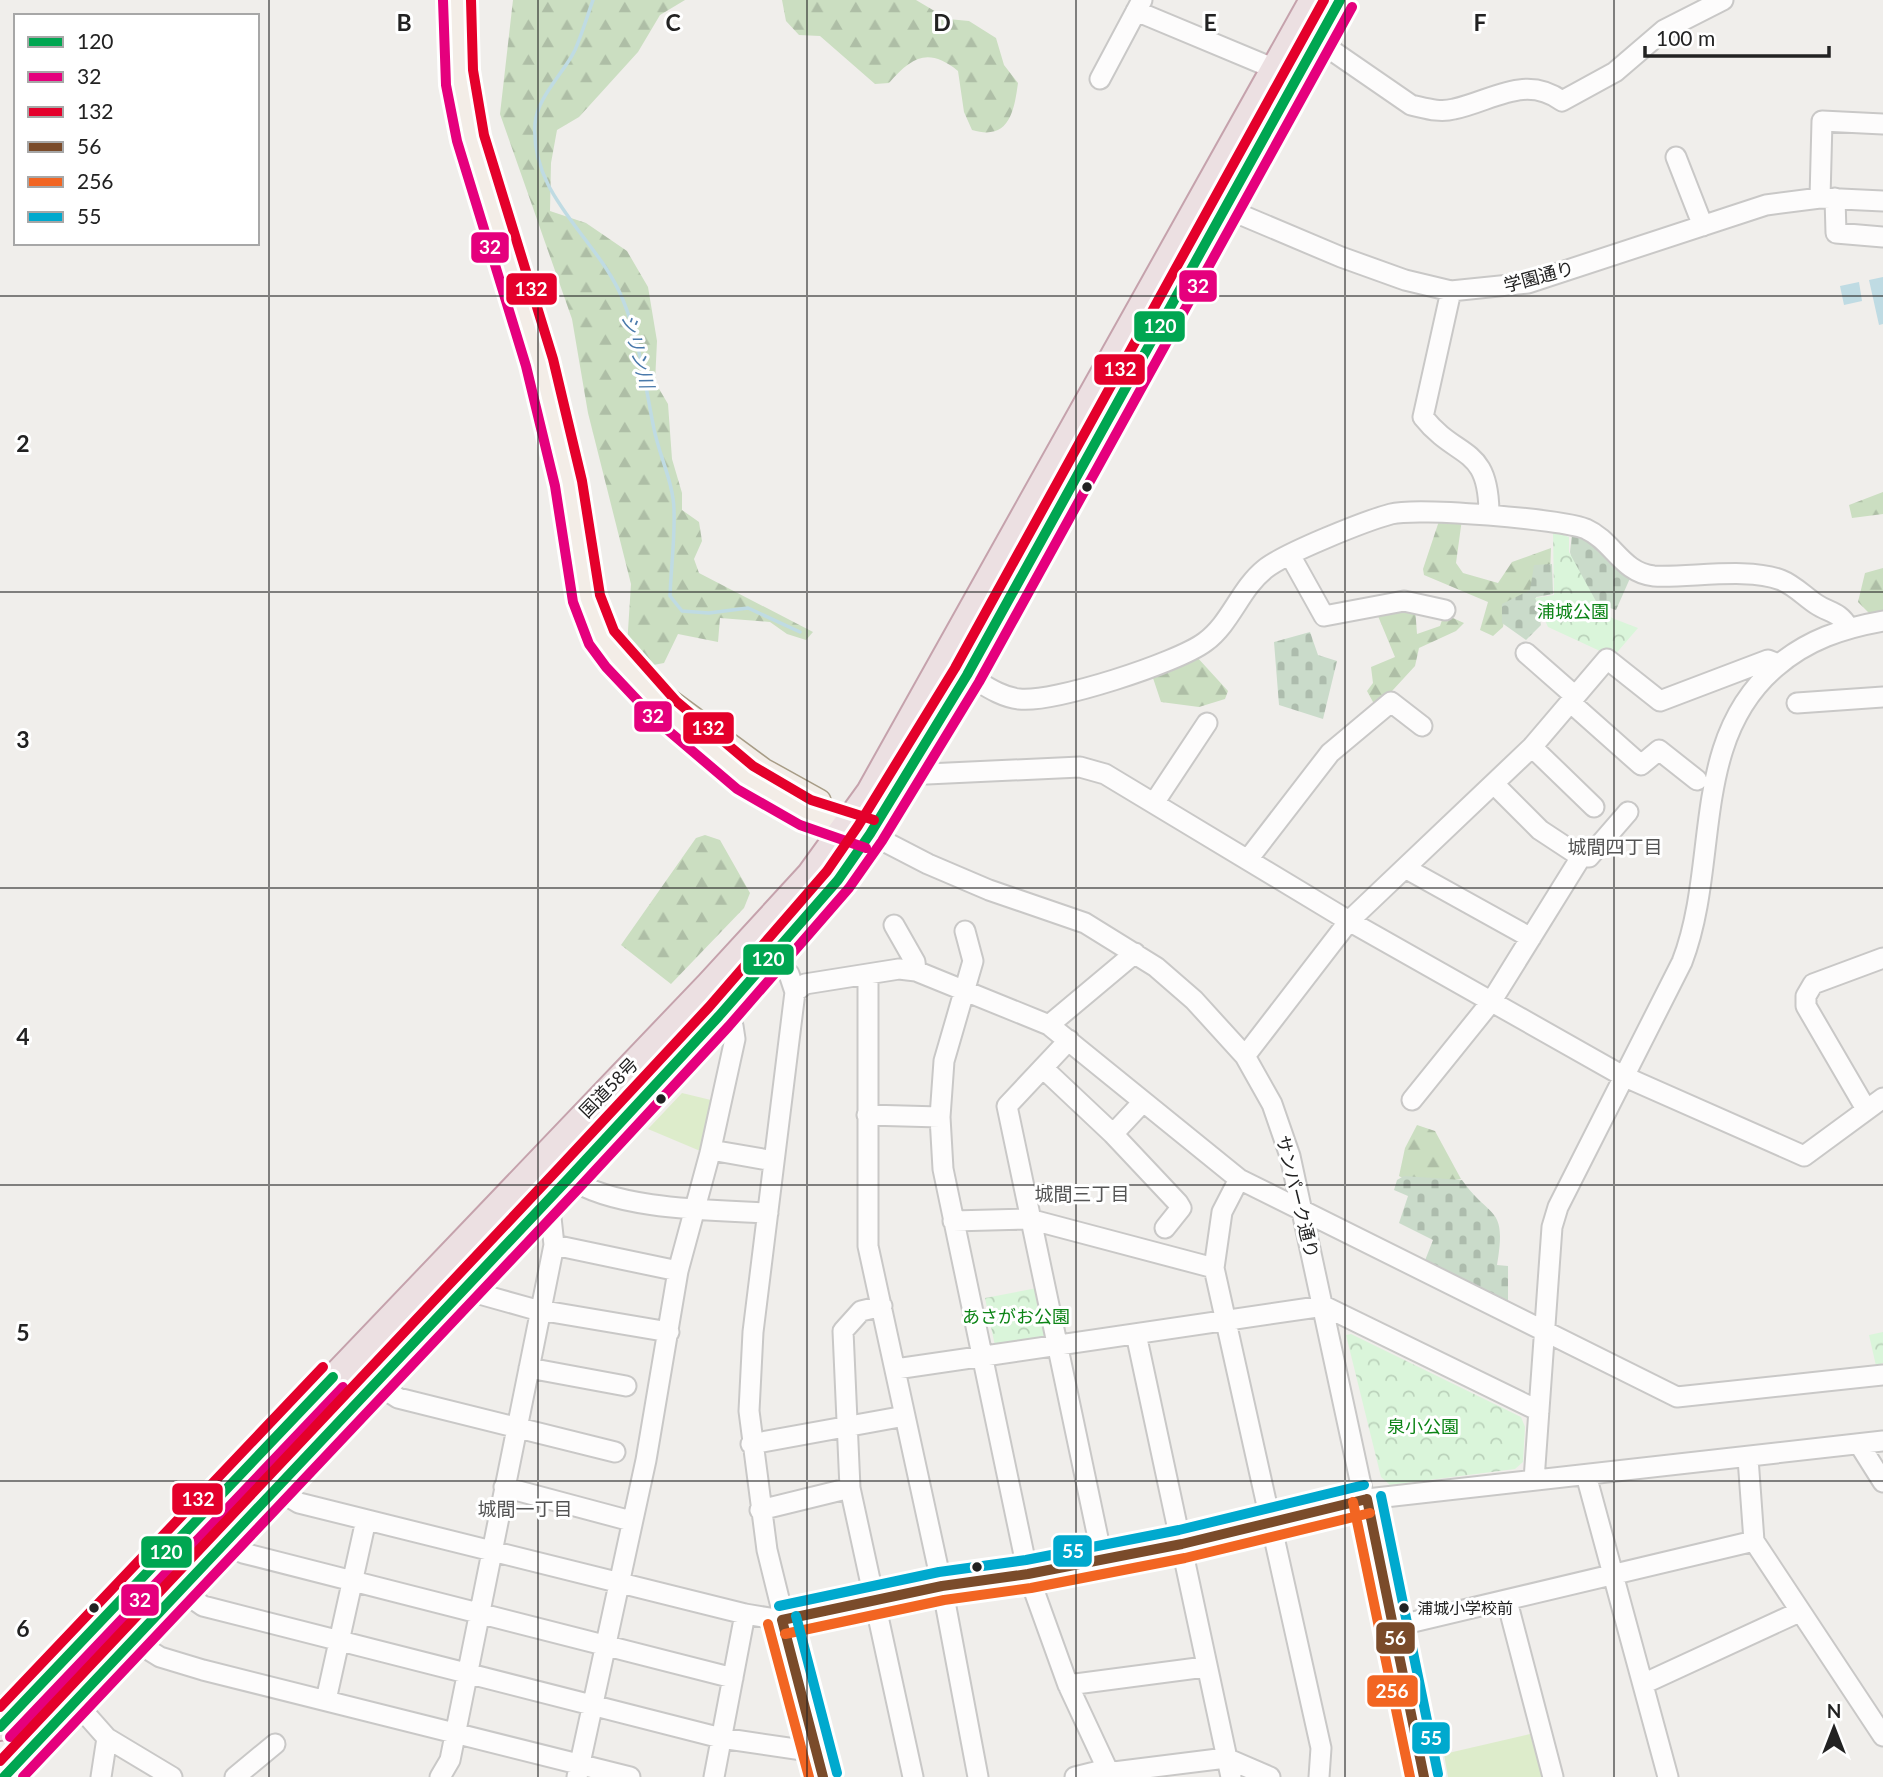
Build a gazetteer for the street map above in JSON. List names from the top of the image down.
{
  "streets": {
    "highway": ["国道58号"],
    "street": ["学園通り", "サンパーク通り"]
  },
  "crossings": [
    ["学園通り", "国道58号"],
    ["国道58号", "サンパーク通り"]
  ],
  "districts": ["城間四丁目", "城間三丁目", "城間一丁目"],
  "water": ["シリン川"],
  "parks": ["浦城公園", "あさがお公園", "泉小公園"],
  "places": ["浦城小学校前"],
  "lines": [
    "transit line 120",
    "transit line 32",
    "transit line 132",
    "transit line 55",
    "transit line 56",
    "transit line 256"
  ],
  "legend": [
    "120",
    "32",
    "132",
    "56",
    "256",
    "55"
  ],
  "scale_bar": "100 m",
  "north": "top",
  "grid": {
    "columns": [
      "B",
      "C",
      "D",
      "E",
      "F"
    ],
    "rows": [
      "2",
      "3",
      "4",
      "5",
      "6"
    ]
  }
}
